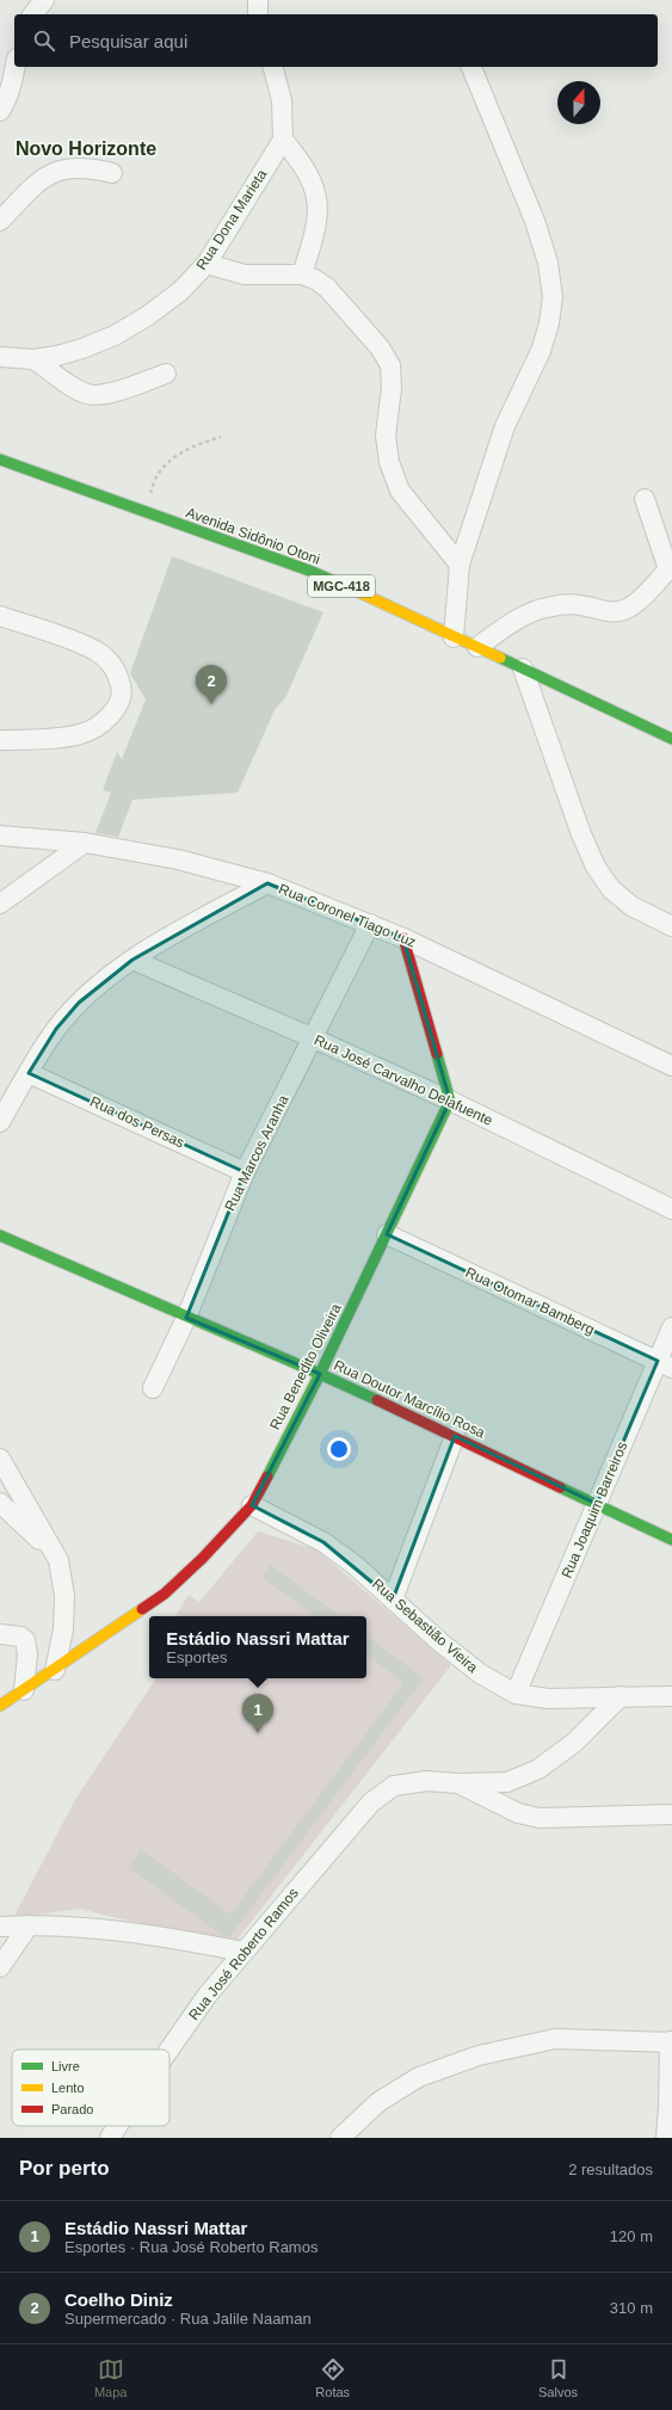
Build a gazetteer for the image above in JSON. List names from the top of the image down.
{
  "streets": {
    "street": [
      "Rua Dona Marieta",
      "Avenida Sidônio Otoni",
      "MGC-418",
      "Rua Coronel Tiago Luz",
      "Rua José Carvalho Delafuente",
      "Rua dos Persas",
      "Rua Marcos Aranha",
      "Rua Otomar Bamberg",
      "Rua Benedito Oliveira",
      "Rua Doutor Marcílio Rosa",
      "Rua Joaquim Barreiros",
      "Rua Sebastião Vieira",
      "Rua José Roberto Ramos"
    ]
  },
  "crossings": [
    ["Rua Coronel Tiago Luz", "Rua Marcos Aranha"],
    ["Rua José Carvalho Delafuente", "Rua Marcos Aranha"],
    ["Rua José Carvalho Delafuente", "Rua Benedito Oliveira"],
    ["Rua dos Persas", "Rua Marcos Aranha"],
    ["Rua Marcos Aranha", "Rua Doutor Marcílio Rosa"],
    ["Rua Otomar Bamberg", "Rua Benedito Oliveira"],
    ["Rua Otomar Bamberg", "Rua Joaquim Barreiros"],
    ["Rua Benedito Oliveira", "Rua Doutor Marcílio Rosa"],
    ["Rua Benedito Oliveira", "Rua Sebastião Vieira"],
    ["Rua Doutor Marcílio Rosa", "Rua Joaquim Barreiros"],
    ["Rua Joaquim Barreiros", "Rua Sebastião Vieira"]
  ],
  "districts": ["Novo Horizonte"],
  "legend": ["Livre", "Lento", "Parado"],
  "north": "top",
  "page": {
    "search": "Pesquisar aqui",
    "pins": ["2", "1"],
    "popup": ["Estádio Nassri Mattar", "Esportes"],
    "heading": ["Por perto", "2 resultados"],
    "list": [
      {
        "mark": "1",
        "name": "Estádio Nassri Mattar",
        "note": "Esportes · Rua José Roberto Ramos",
        "value": "120 m"
      },
      {
        "mark": "2",
        "name": "Coelho Diniz",
        "note": "Supermercado · Rua Jalile Naaman",
        "value": "310 m"
      }
    ],
    "nav": ["Mapa", "Rotas", "Salvos"]
  }
}
